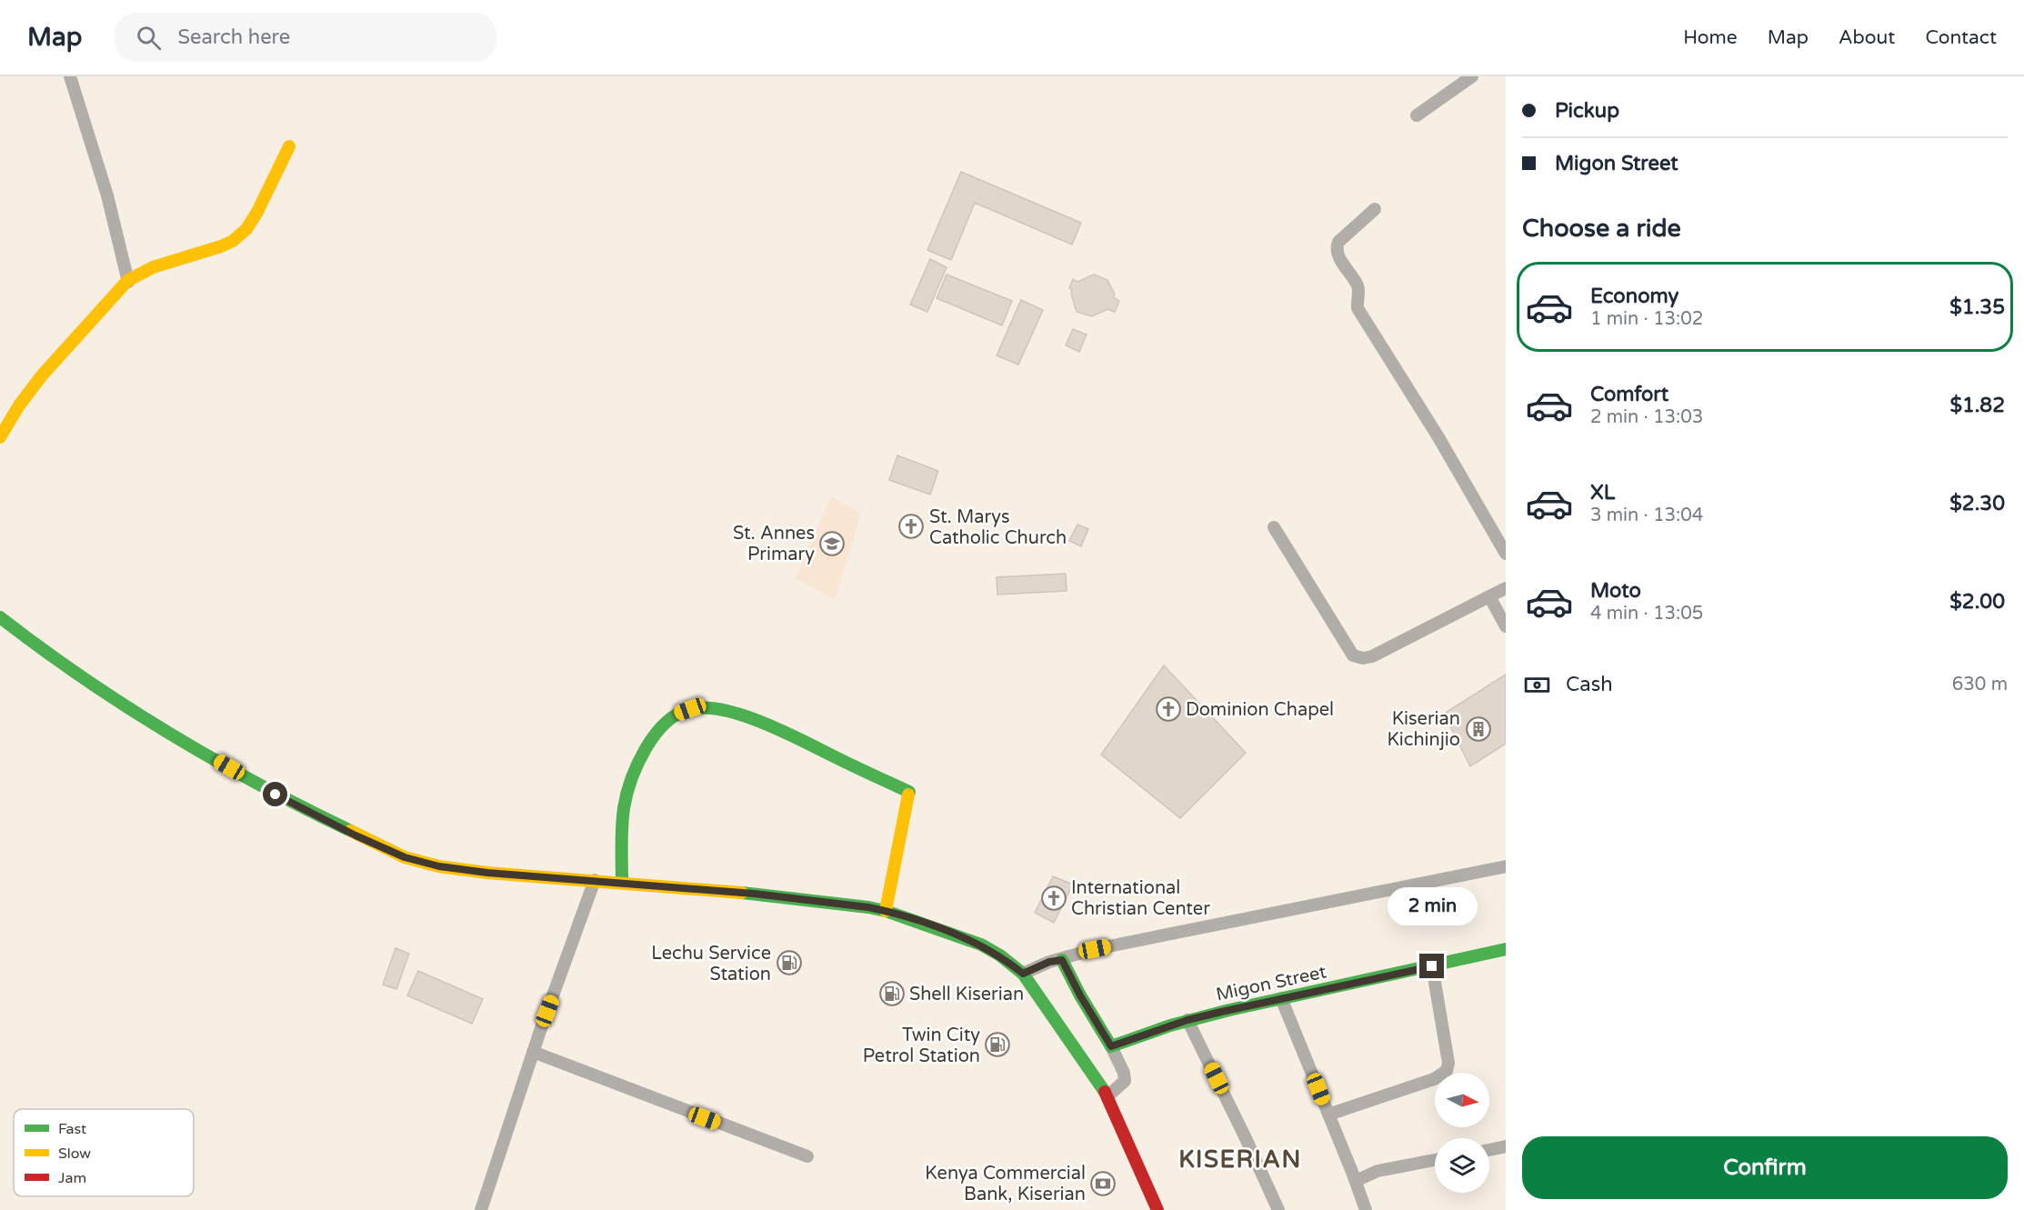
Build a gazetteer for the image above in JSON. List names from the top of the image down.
{
  "streets": {
    "main road": ["Migon Street"]
  },
  "districts": ["KISERIAN"],
  "places": {
    "church": ["St. Marys Catholic Church", "Dominion Chapel", "International Christian Center"],
    "school or university": ["St. Annes Primary"],
    "building": ["Kiserian Kichinjio"],
    "fuel station": ["Lechu Service Station", "Shell Kiserian", "Twin City Petrol Station"],
    "bank": ["Kenya Commercial Bank, Kiserian"]
  },
  "legend": ["Fast", "Slow", "Jam"],
  "north": "right",
  "page": {
    "header": "Map",
    "search": "Search here",
    "nav": [
      "Home",
      "Map",
      "About",
      "Contact"
    ],
    "banner": ["Pickup", "Migon Street"],
    "heading": "Choose a ride",
    "list": [
      {
        "name": "Economy",
        "note": "1 min · 13:02",
        "value": "$1.35"
      },
      {
        "name": "Comfort",
        "note": "2 min · 13:03",
        "value": "$1.82"
      },
      {
        "name": "XL",
        "note": "3 min · 13:04",
        "value": "$2.30"
      },
      {
        "name": "Moto",
        "note": "4 min · 13:05",
        "value": "$2.00"
      }
    ],
    "pay": ["Cash", "630 m"],
    "bubble": "2 min",
    "buttons": "Confirm"
  }
}
